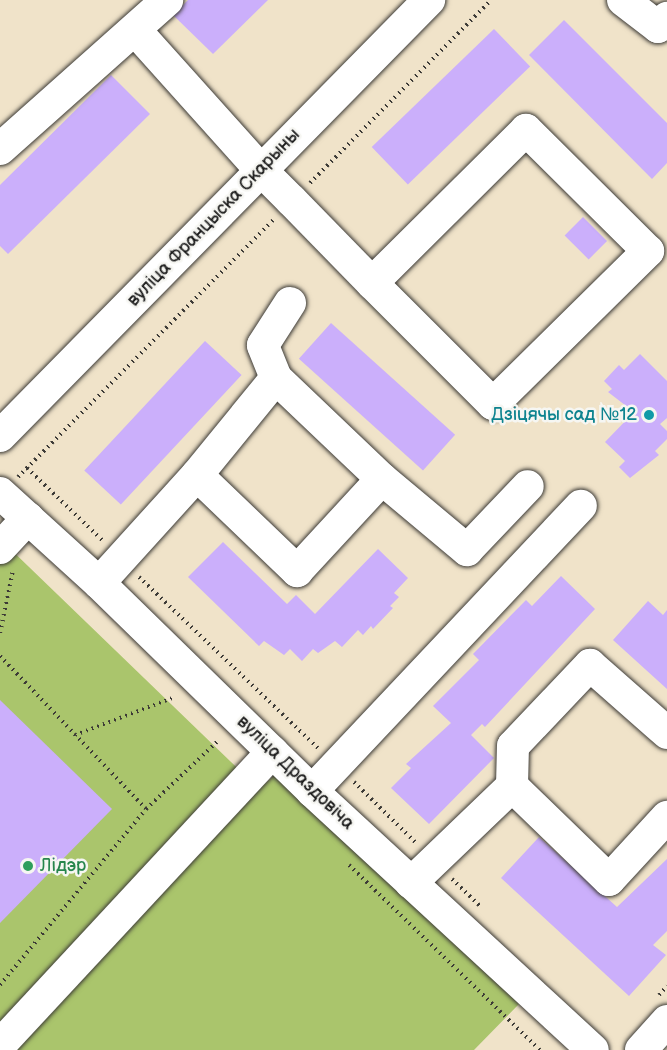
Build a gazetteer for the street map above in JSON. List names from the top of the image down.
{
  "streets": {
    "street": ["вуліца Францыска Скарыны", "вуліца Драздовіча"]
  },
  "places": ["Дзіцячы сад №12", "Лідэр"]
}
